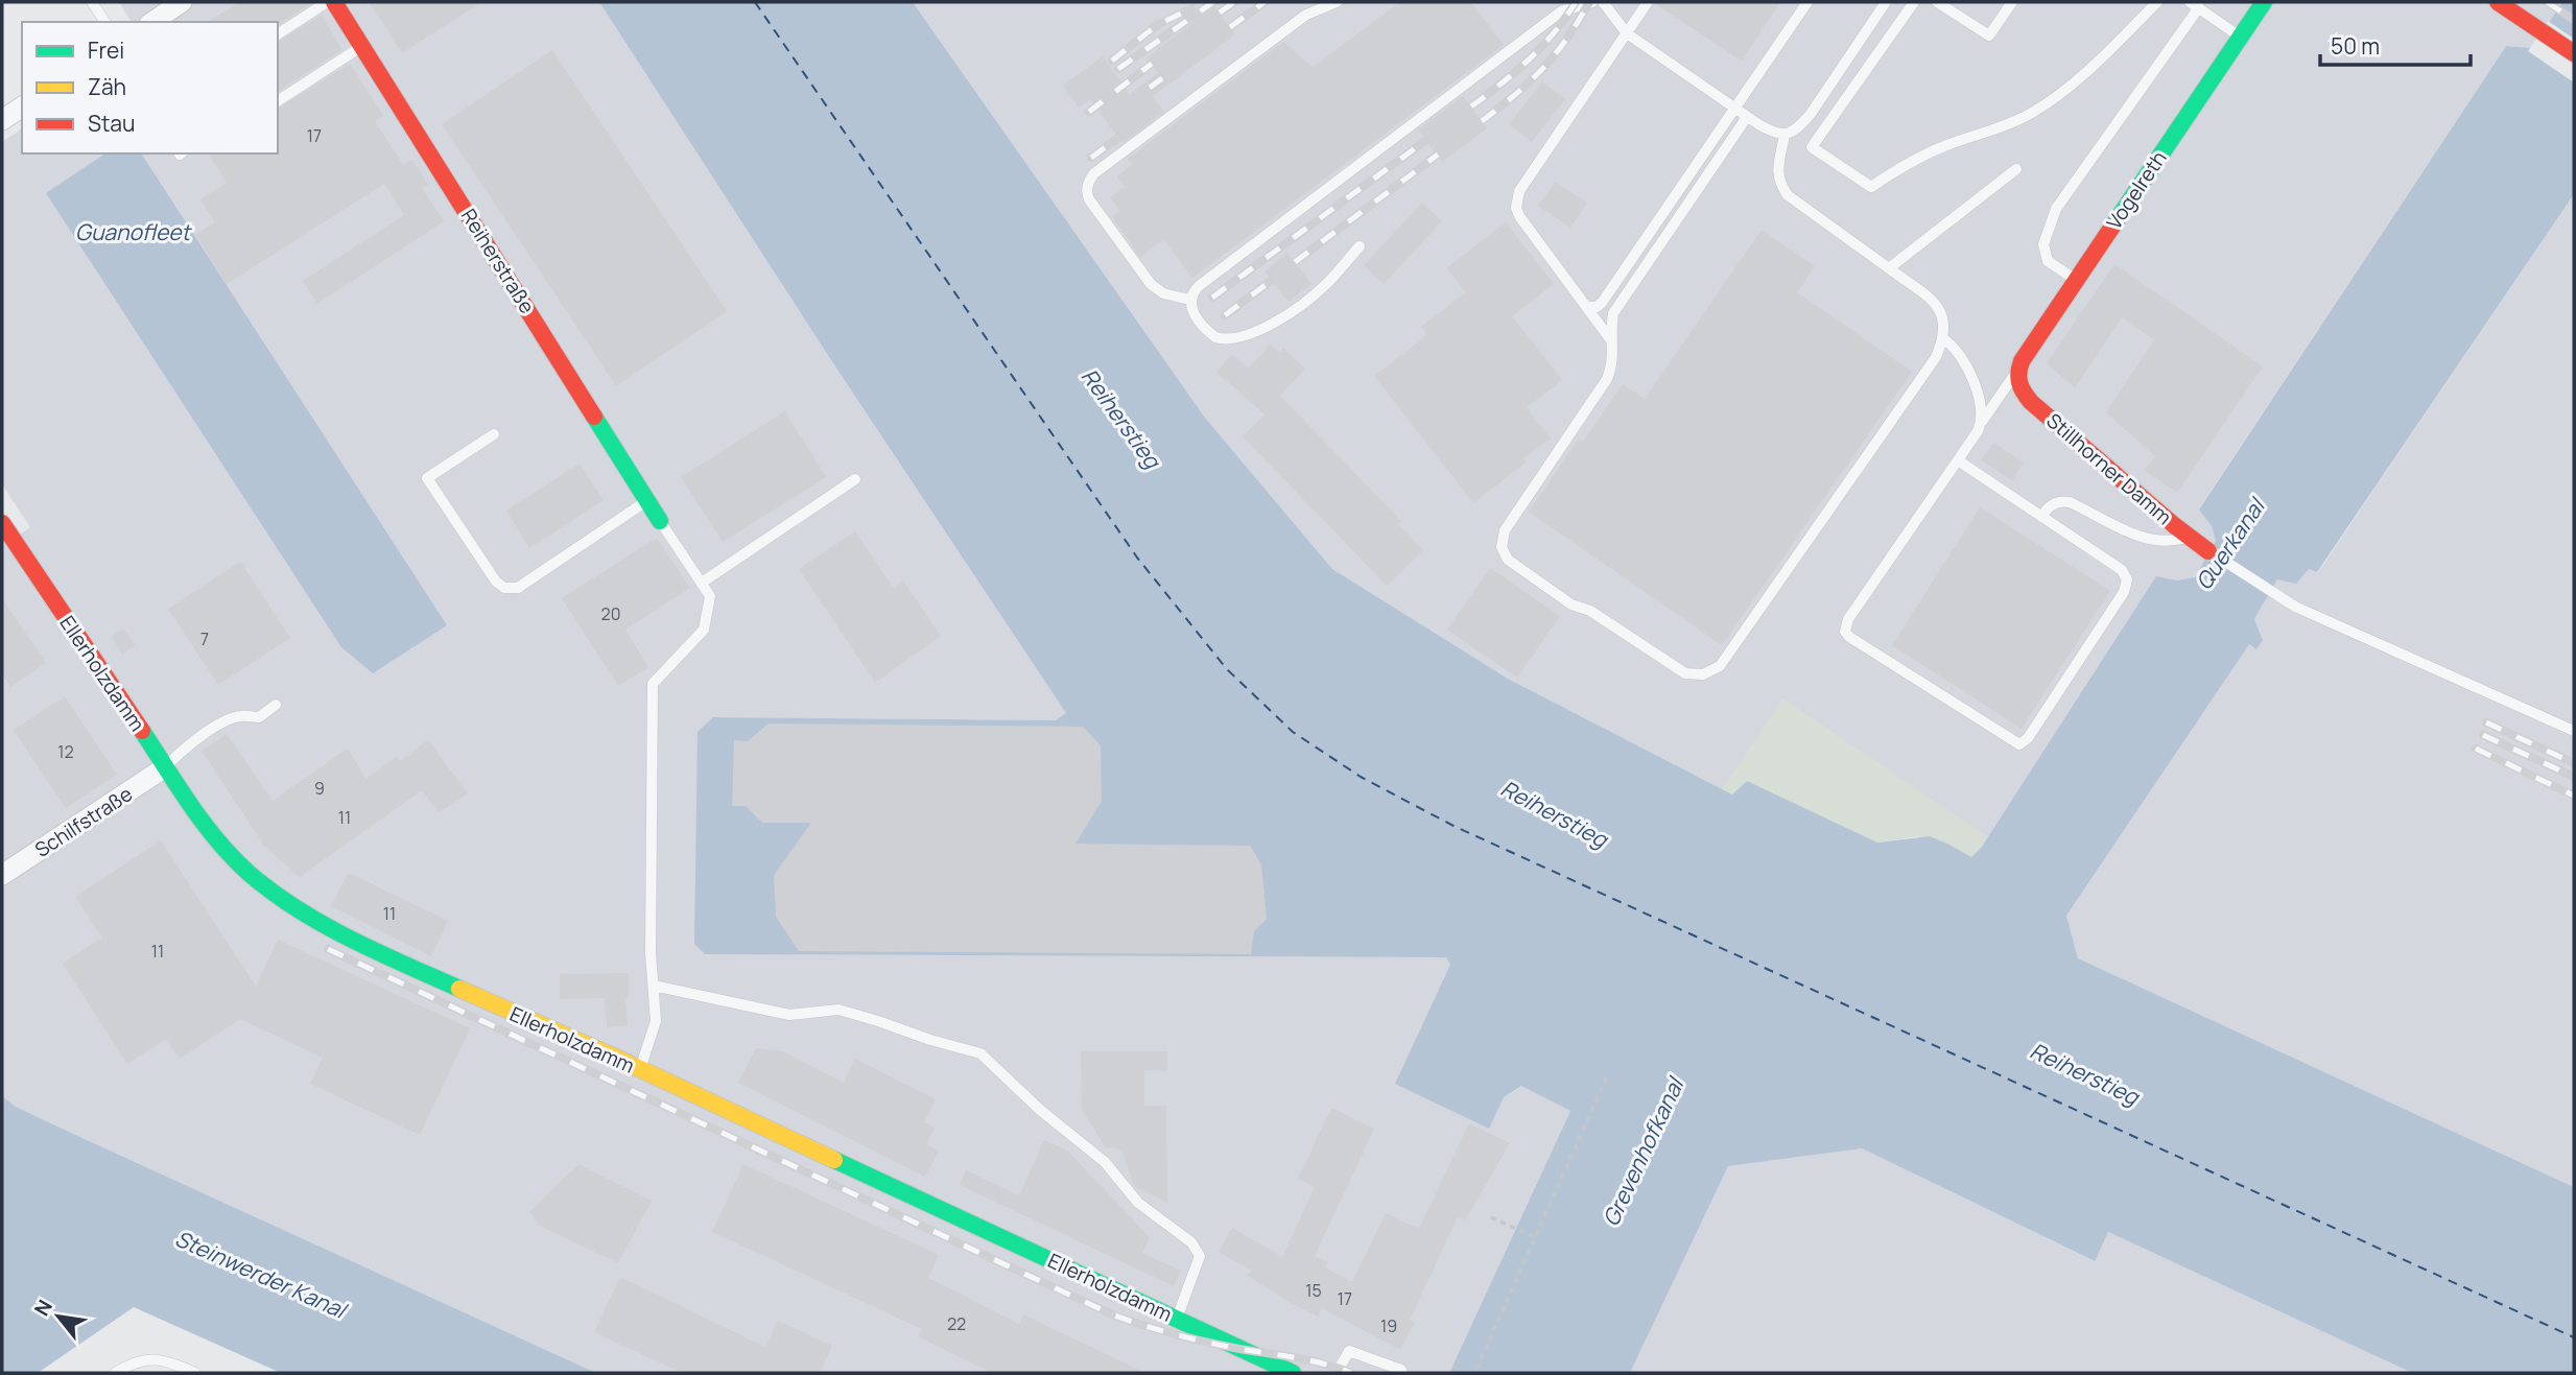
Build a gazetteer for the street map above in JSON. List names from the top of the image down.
{
  "streets": {
    "street": [
      "Vogelreth",
      "Reiherstraße",
      "Stillhorner Damm",
      "Ellerholzdamm",
      "Schilfstraße"
    ]
  },
  "crossings": [
    ["Vogelreth", "Stillhorner Damm"],
    ["Ellerholzdamm", "Schilfstraße"]
  ],
  "water": [
    "Guanofleet",
    "Reiherstieg",
    "Querkanal",
    "Grevenhofkanal",
    "Steinwerder Kanal"
  ],
  "house_numbers": [
    "17",
    "20",
    "7",
    "12",
    "9",
    "11",
    "11",
    "11",
    "15",
    "17",
    "22",
    "19"
  ],
  "legend": ["Frei", "Zäh", "Stau"],
  "scale_bar": "50 m",
  "north": "top left"
}
